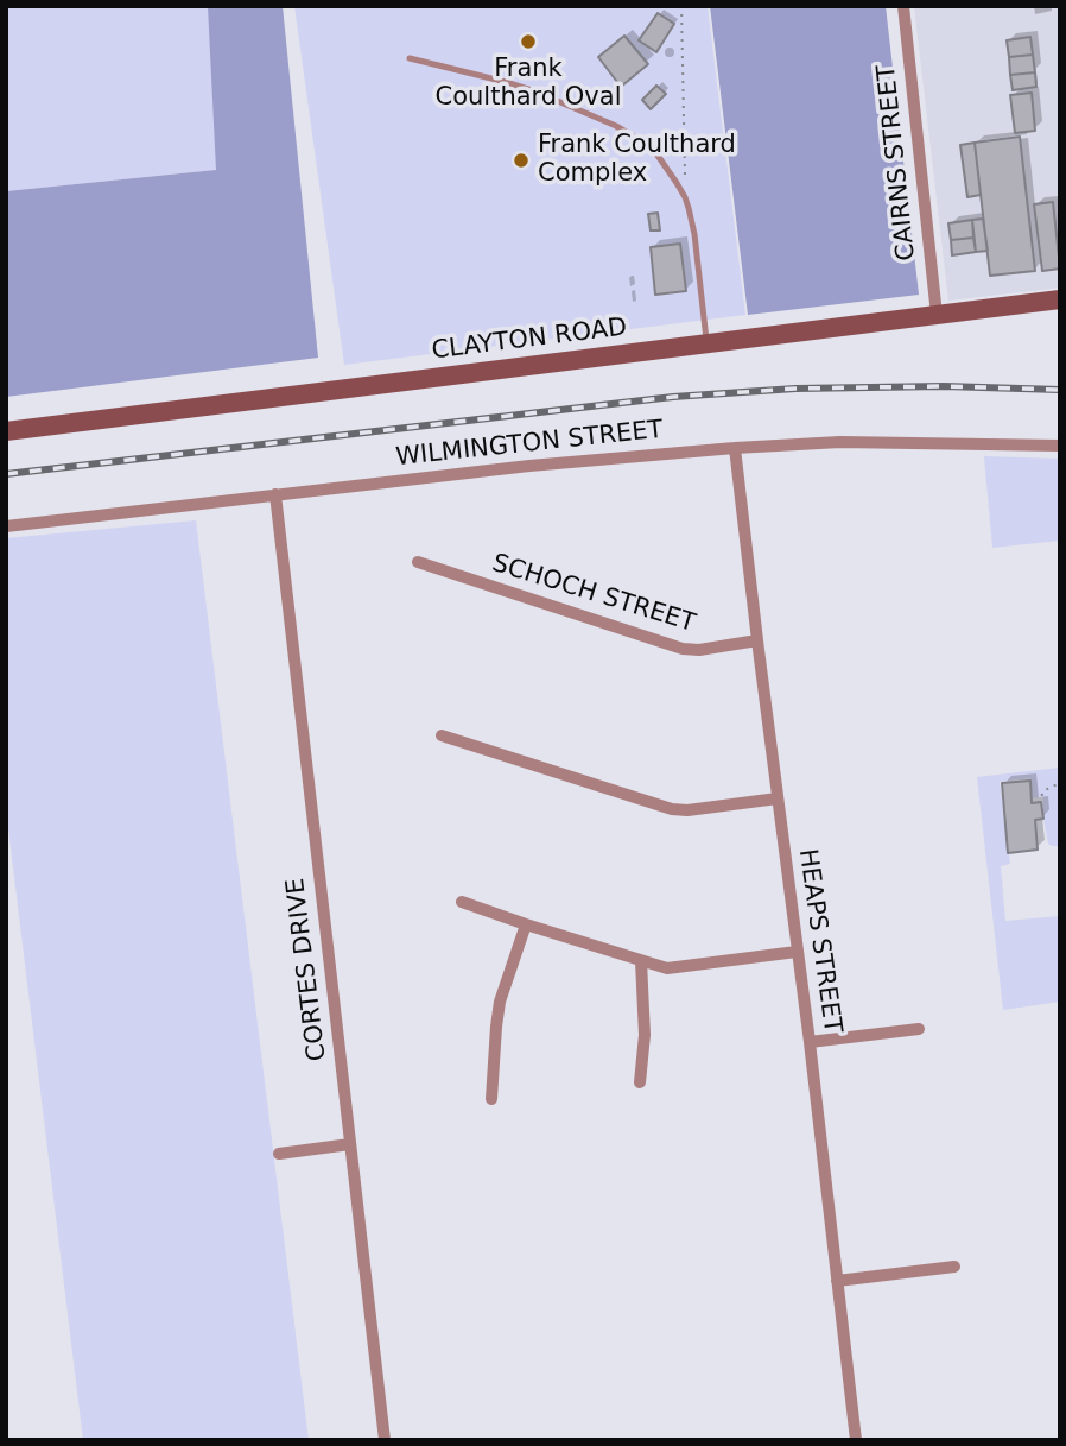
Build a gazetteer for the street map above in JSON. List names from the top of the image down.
{
  "streets": {
    "street": [
      "CAIRNS STREET",
      "CLAYTON ROAD",
      "WILMINGTON STREET",
      "SCHOCH STREET",
      "HEAPS STREET",
      "CORTES DRIVE"
    ]
  },
  "crossings": [
    ["CAIRNS STREET", "CLAYTON ROAD"],
    ["WILMINGTON STREET", "HEAPS STREET"],
    ["WILMINGTON STREET", "CORTES DRIVE"],
    ["SCHOCH STREET", "HEAPS STREET"]
  ],
  "places": ["Frank Coulthard Oval", "Frank Coulthard Complex"]
}
